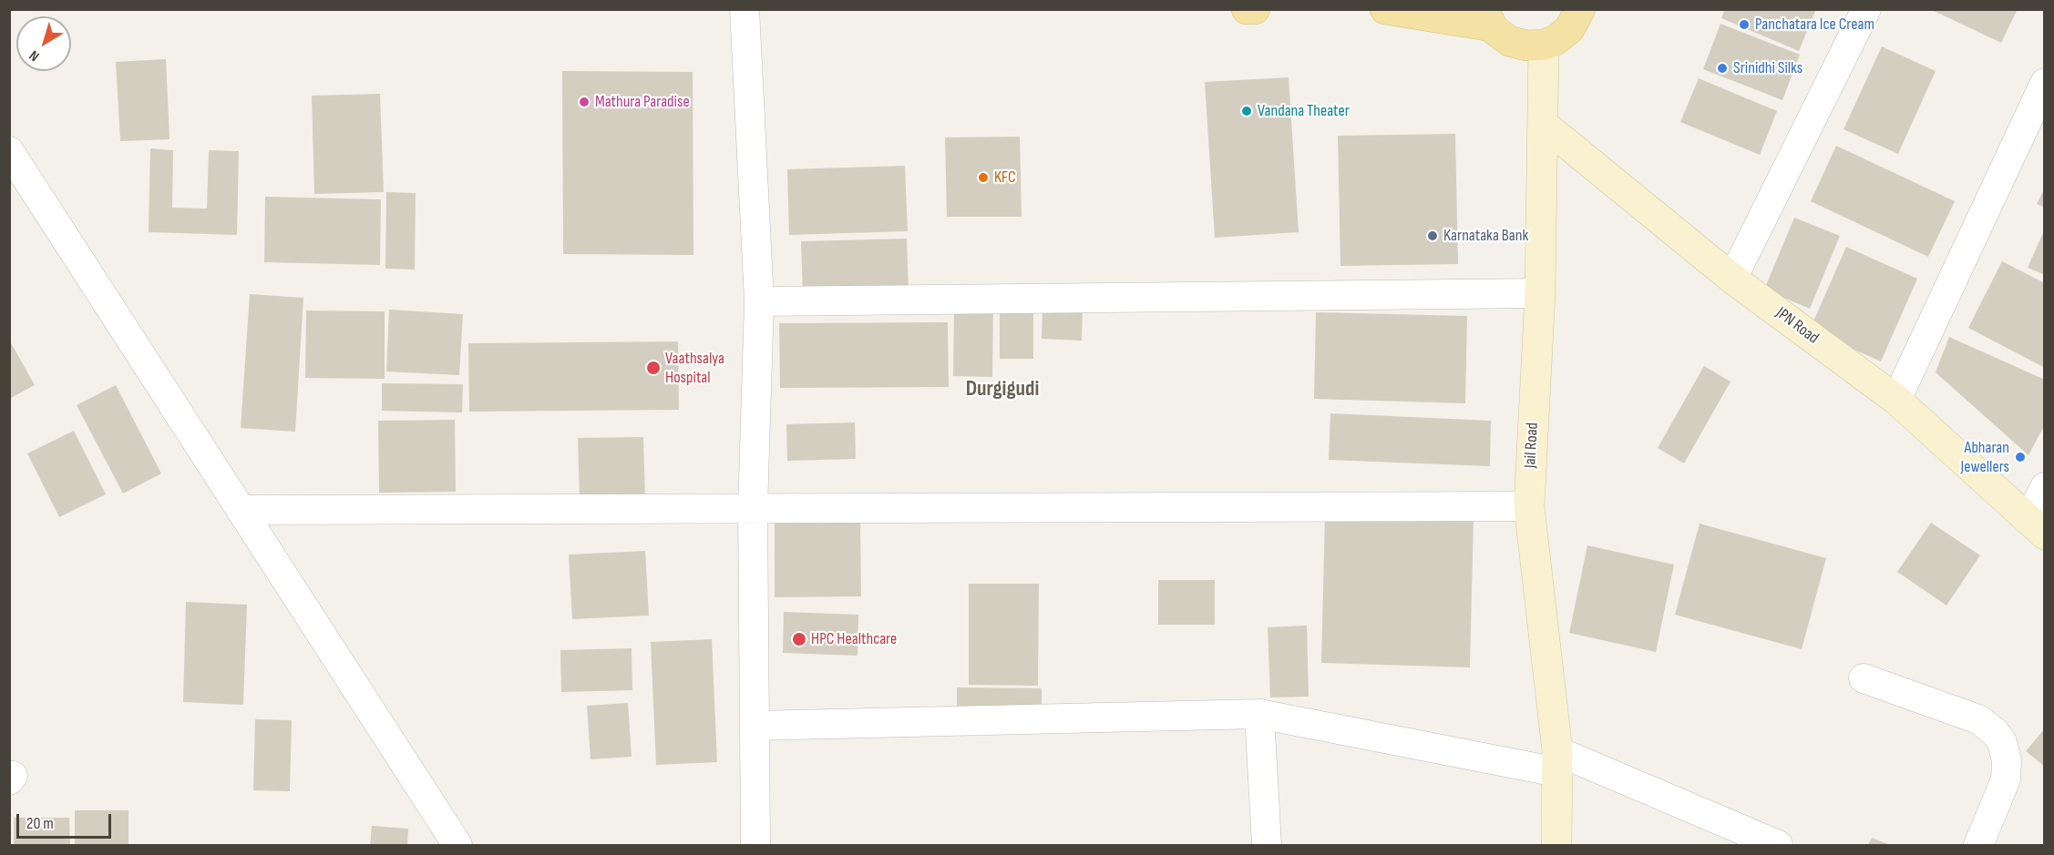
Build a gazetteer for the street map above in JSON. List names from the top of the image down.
{
  "streets": {
    "main road": ["JPN Road", "Jail Road"]
  },
  "crossings": [
    ["JPN Road", "Jail Road"]
  ],
  "districts": ["Durgigudi"],
  "places": [
    "Panchatara Ice Cream",
    "Srinidhi Silks",
    "Mathura Paradise",
    "Vandana Theater",
    "KFC",
    "Karnataka Bank",
    "Vaathsalya Hospital",
    "Abharan Jewellers",
    "HPC Healthcare"
  ],
  "scale_bar": "20 m",
  "north": "bottom left"
}
